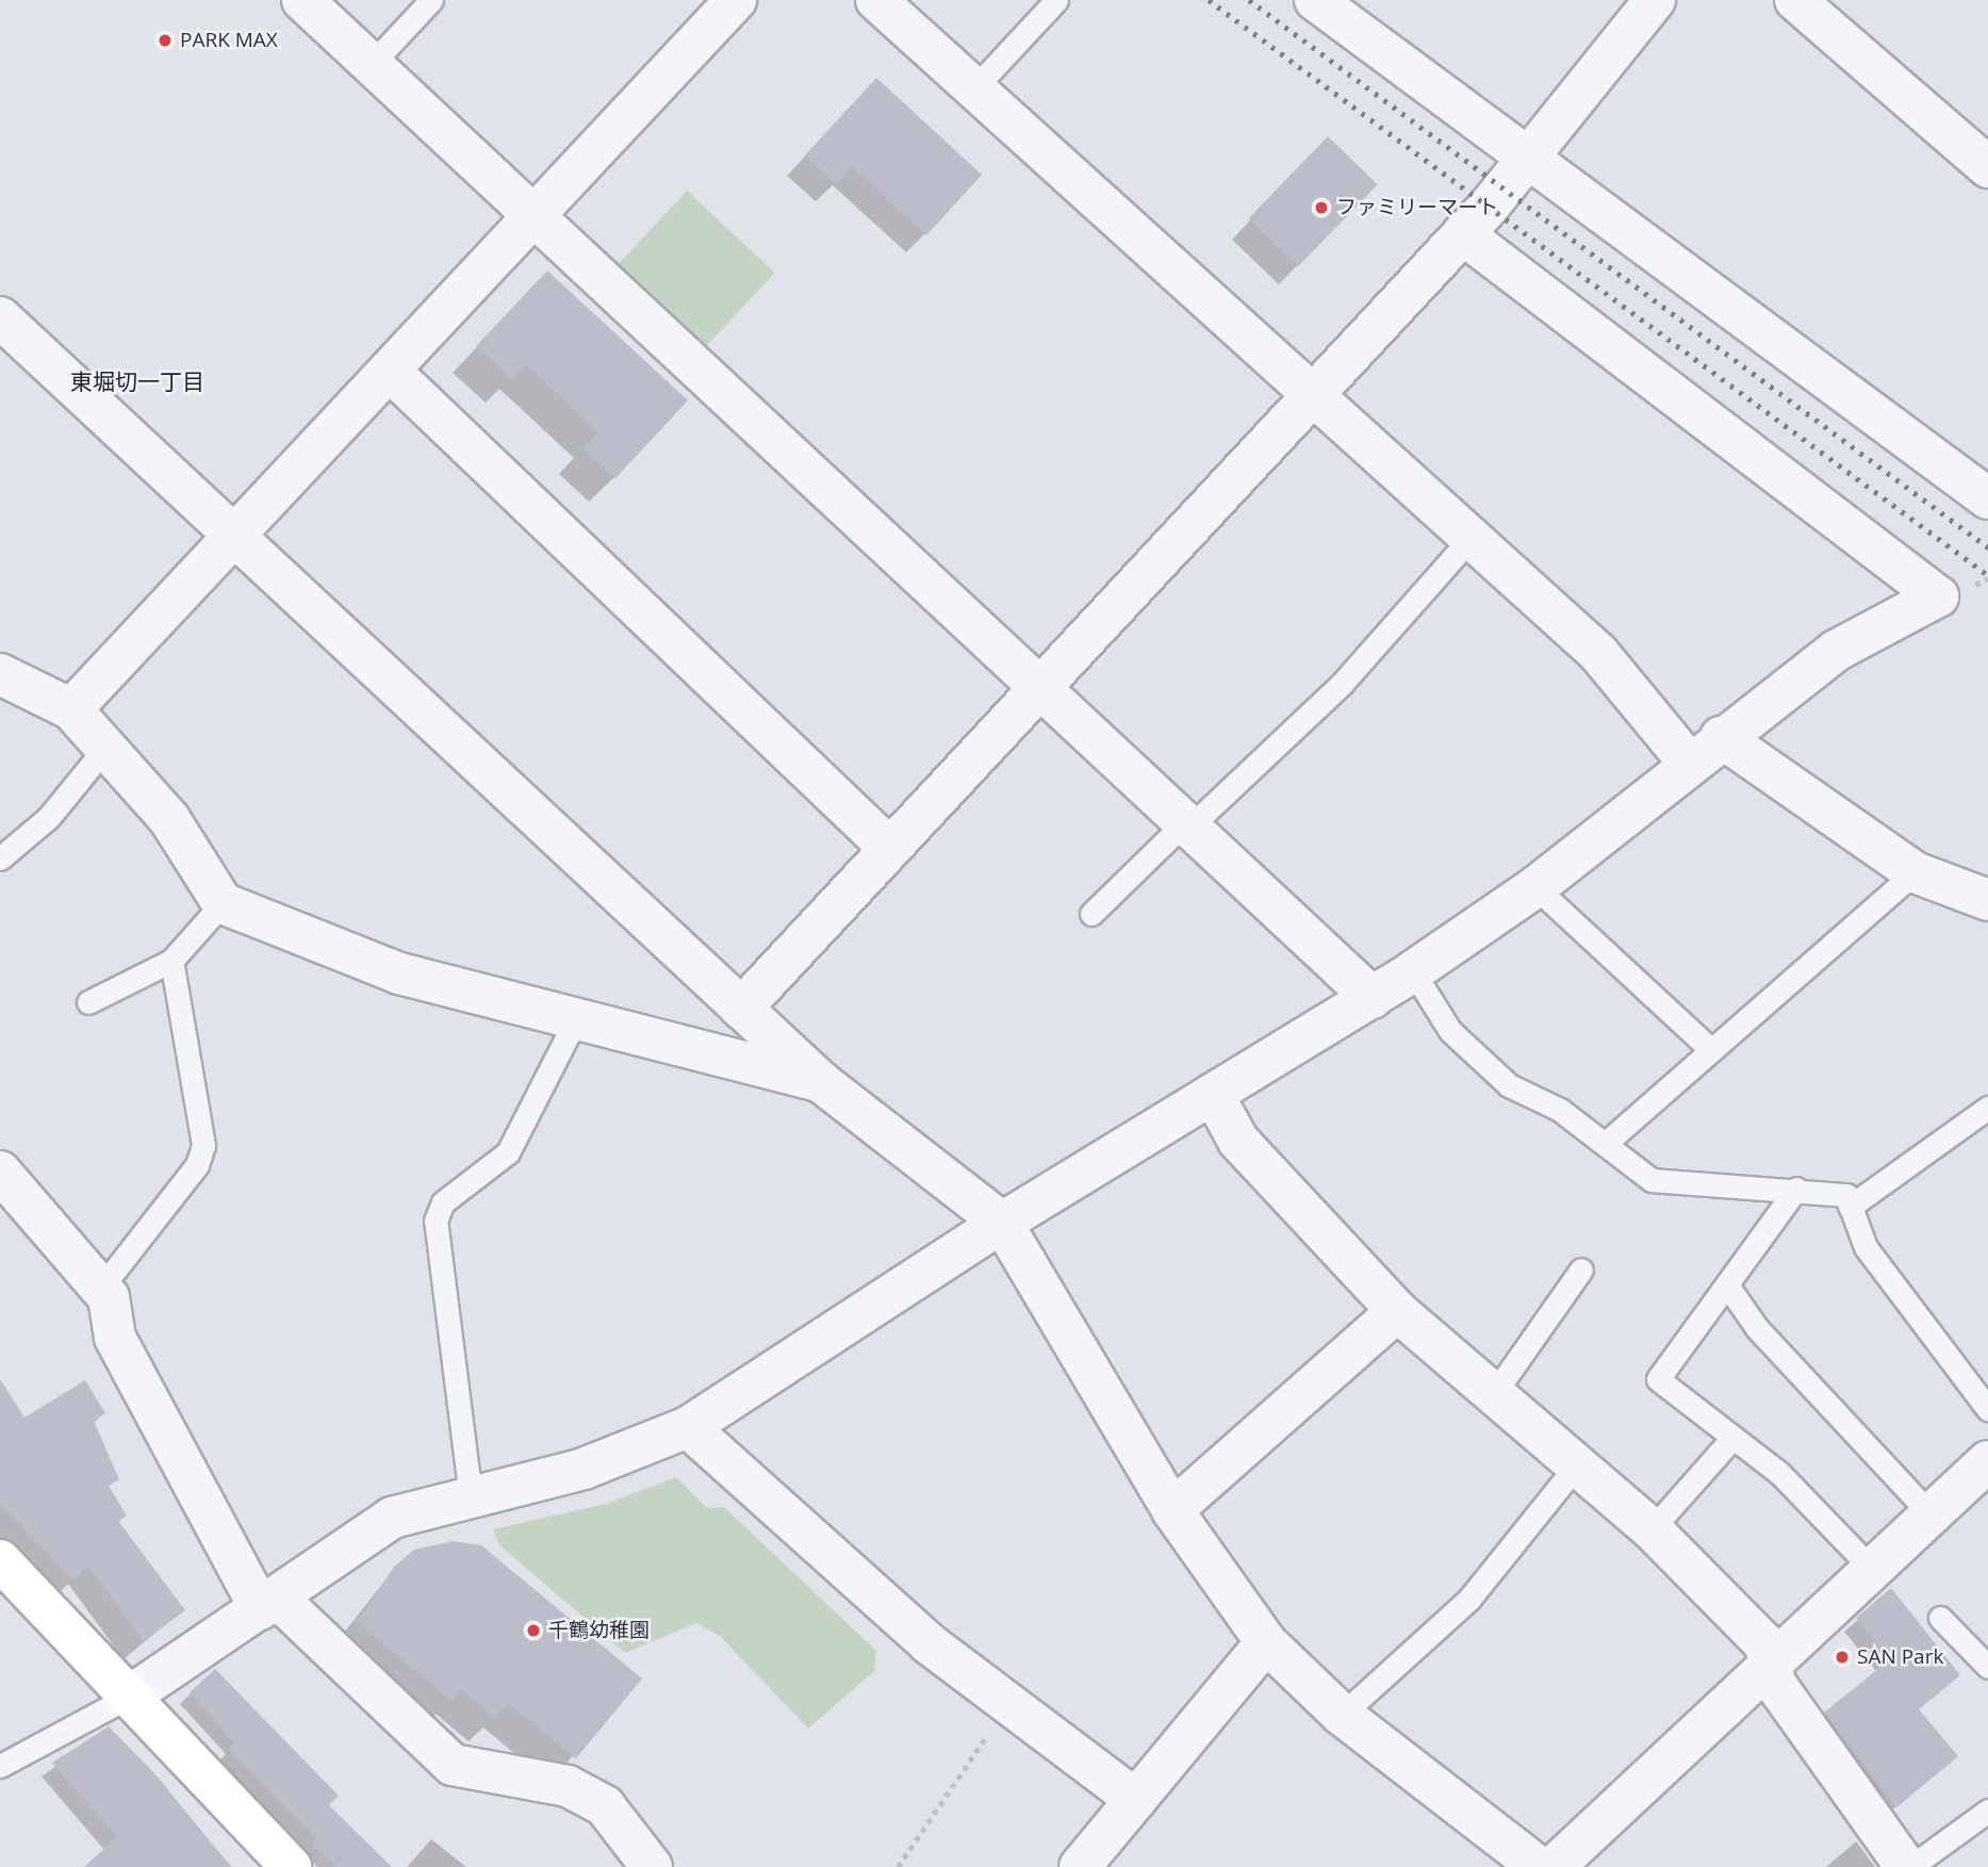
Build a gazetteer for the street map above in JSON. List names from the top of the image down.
{
  "districts": ["東堀切一丁目"],
  "places": [
    "PARK MAX",
    "ファミリーマート",
    "千鶴幼稚園",
    "SAN Park"
  ]
}
